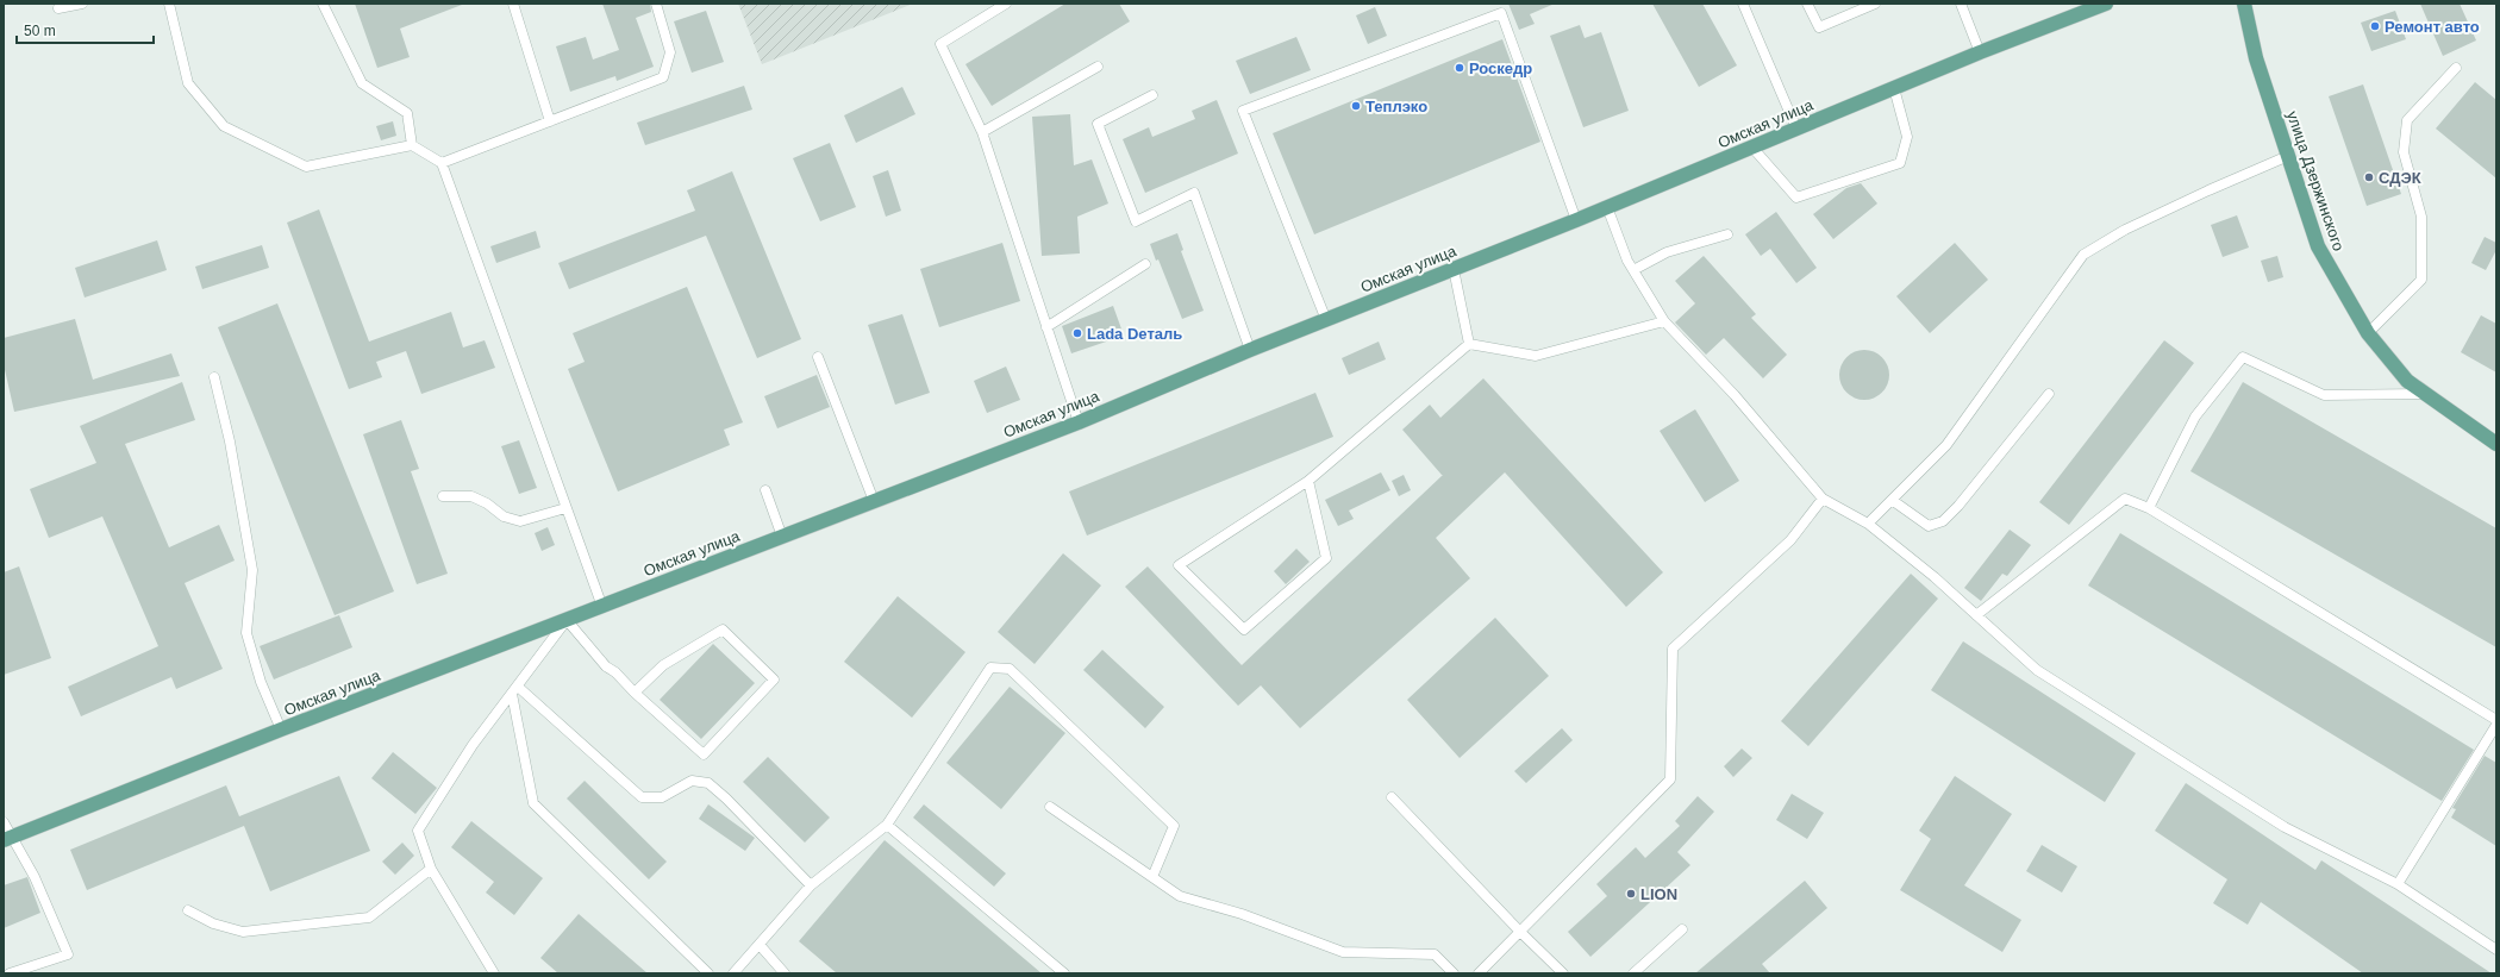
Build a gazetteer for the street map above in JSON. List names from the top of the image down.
{
  "streets": {
    "main road": ["Омская улица", "улица Дзержинского"]
  },
  "places": [
    "Ремонт авто",
    "Роскедр",
    "Теплэко",
    "СДЭК",
    "Lada Dеталь",
    "LION"
  ],
  "scale_bar": "50 m"
}
